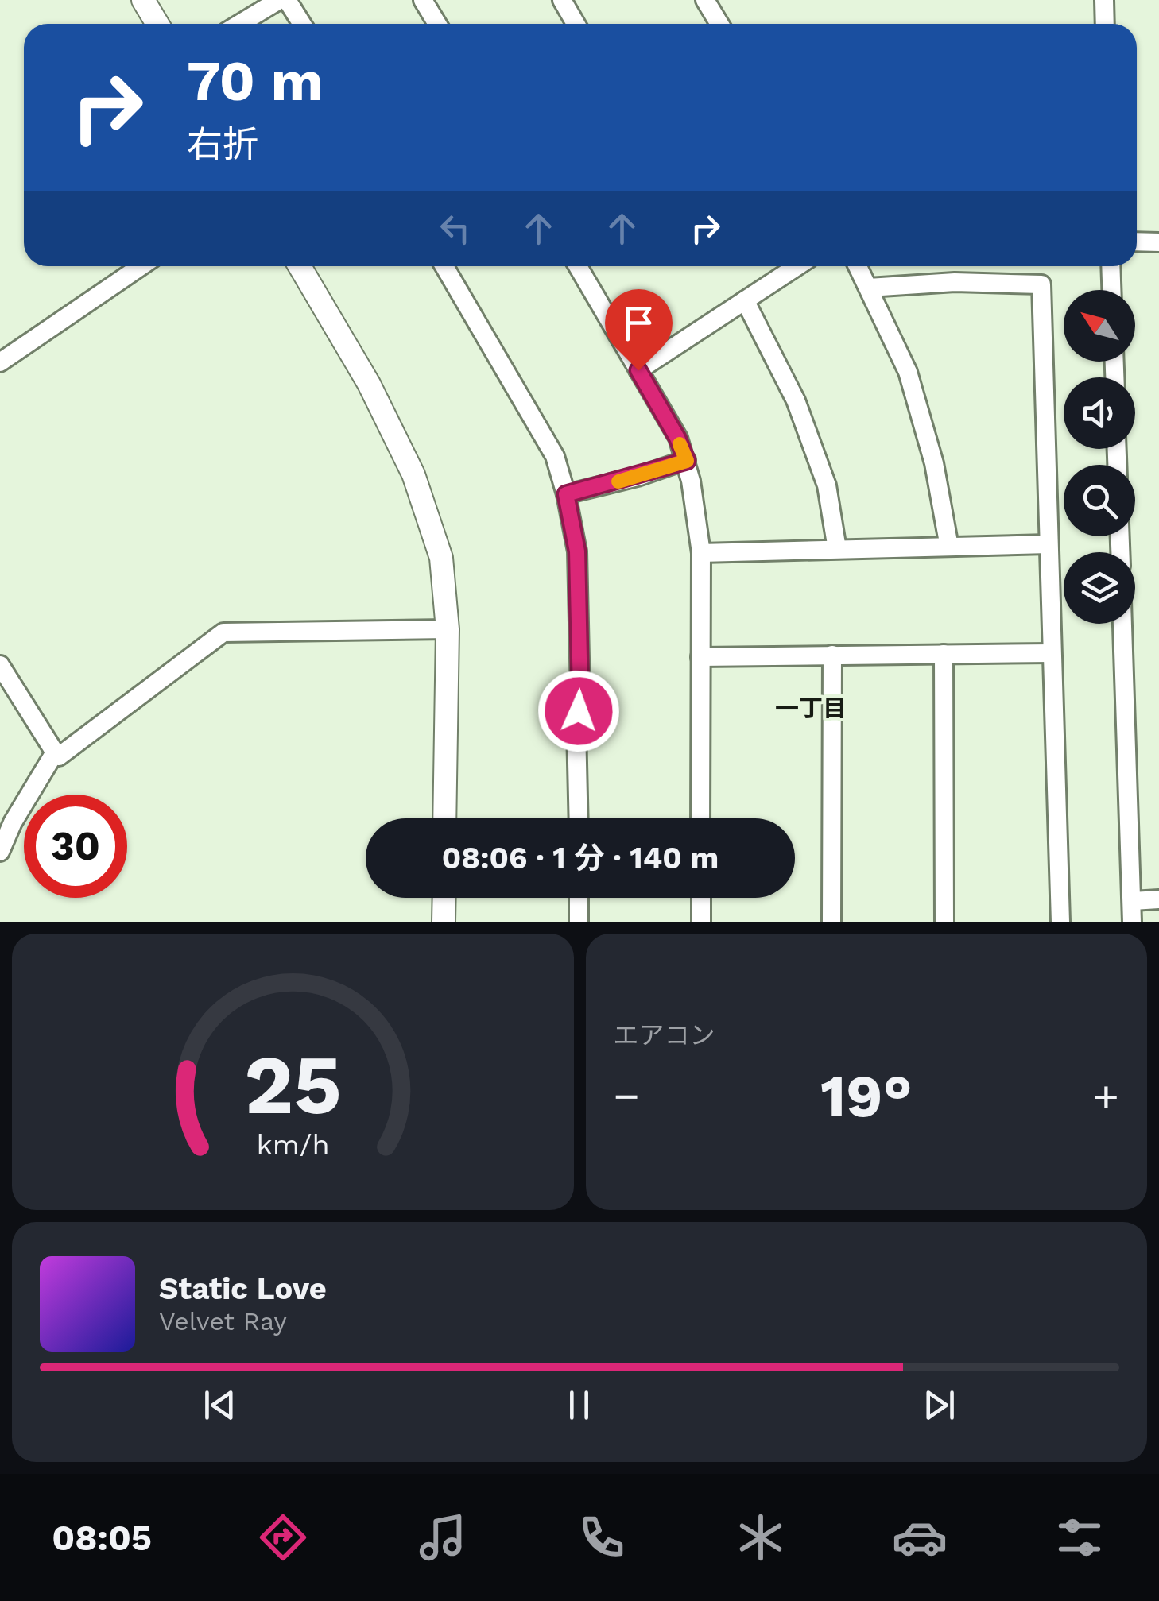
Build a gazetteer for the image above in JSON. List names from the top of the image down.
{
  "districts": ["一丁目"],
  "north": "top left",
  "page": {
    "turn": ["70 m", "右折"],
    "limit": "30",
    "trip": "08:06 · 1 分 · 140 m",
    "tile": "エアコン",
    "heat": ["−", "19°", "+"],
    "song": ["Static Love", "Velvet Ray"],
    "tabs": "08:05",
    "gauge": ["25", "km/h"]
  }
}
